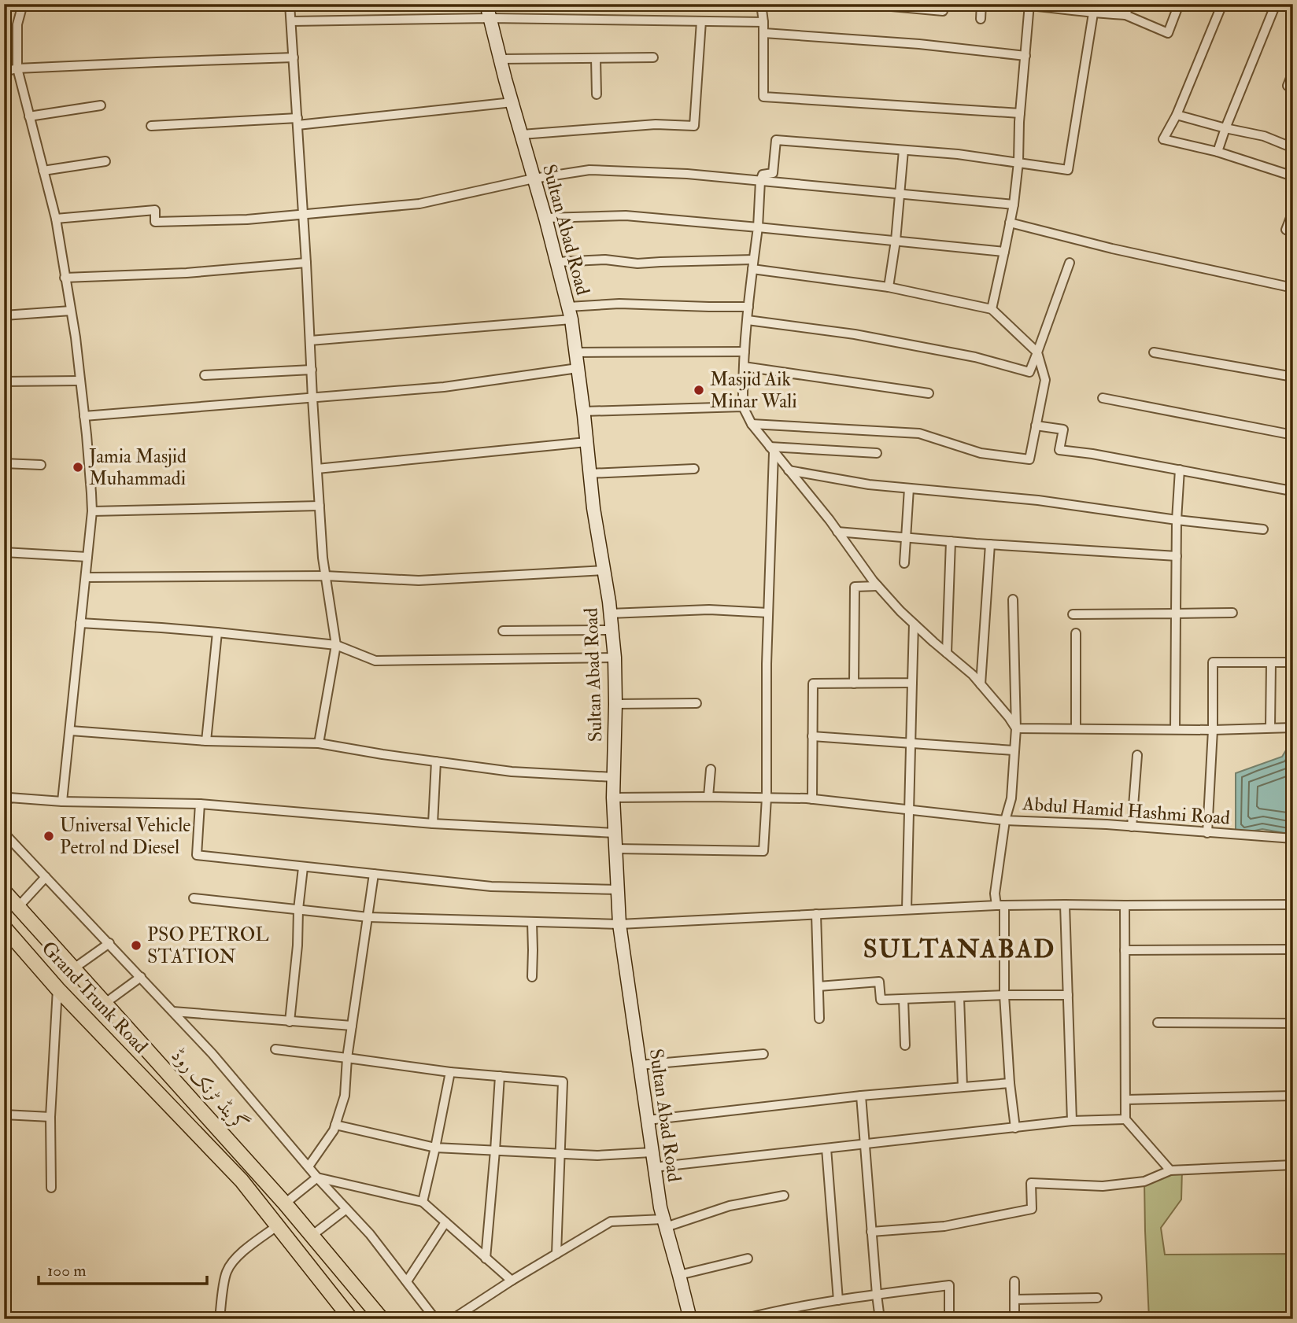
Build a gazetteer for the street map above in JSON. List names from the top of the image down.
{
  "streets": {
    "main road": ["Grand Trunk Road", "گرینڈ ٹرنک روڈ"],
    "street": ["Sultan Abad Road", "Abdul Hamid Hashmi Road"]
  },
  "districts": ["SULTANABAD"],
  "places": [
    "Masjid Aik Minar Wali",
    "Jamia Masjid Muhammadi",
    "Universal Vehicle Petrol nd Diesel",
    "PSO PETROL STATION"
  ],
  "scale_bar": "100 m"
}
